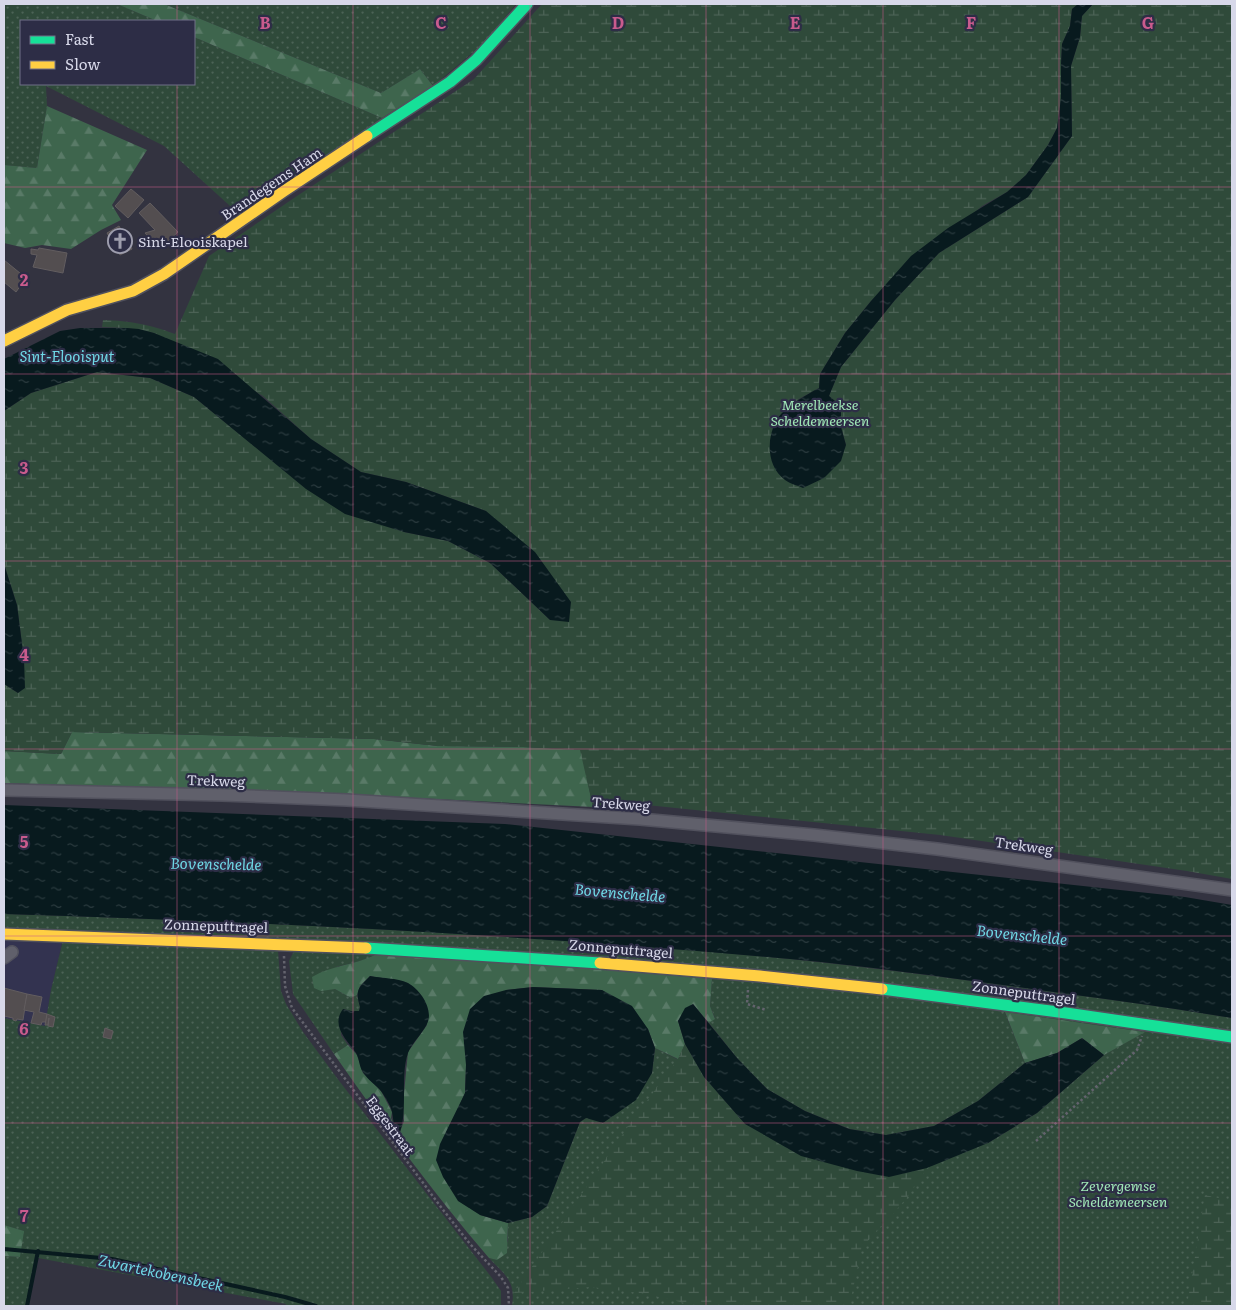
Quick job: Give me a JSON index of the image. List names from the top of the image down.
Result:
{
  "streets": {
    "street": ["Brandegems Ham", "Trekweg", "Zonneputtragel"],
    "path": ["Eggestraat"]
  },
  "crossings": [
    ["Zonneputtragel", "Eggestraat"]
  ],
  "water": ["Sint-Elooisput", "Bovenschelde", "Zwartekobensbeek"],
  "parks": ["Merelbeekse Scheldemeersen", "Zevergemse Scheldemeersen"],
  "places": {
    "church": ["Sint-Elooiskapel"]
  },
  "legend": ["Fast", "Slow"],
  "grid": {
    "columns": [
      "B",
      "C",
      "D",
      "E",
      "F",
      "G"
    ],
    "rows": [
      "2",
      "3",
      "4",
      "5",
      "6",
      "7"
    ]
  }
}
